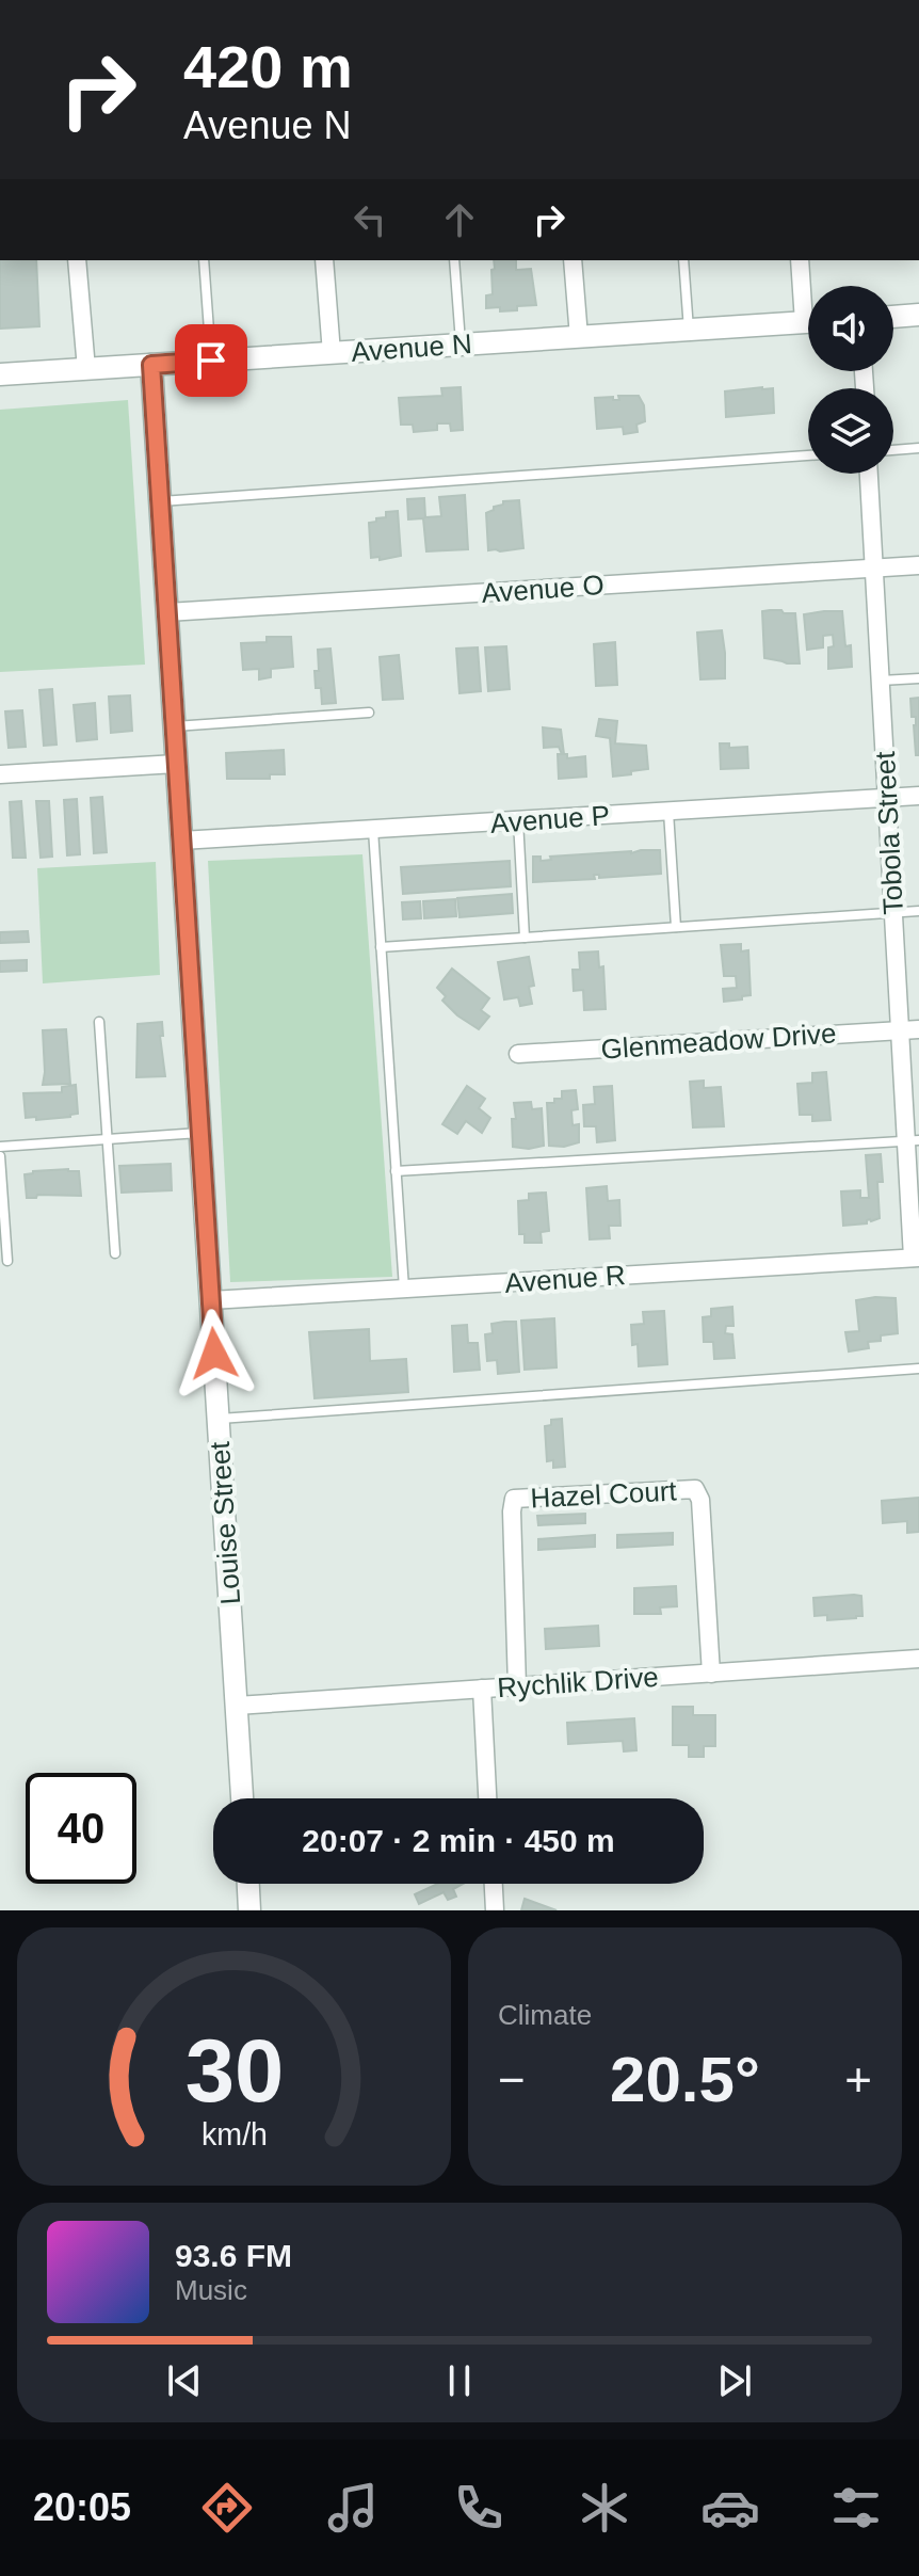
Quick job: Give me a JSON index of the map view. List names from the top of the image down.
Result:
{
  "streets": {
    "street": [
      "Avenue N",
      "Avenue O",
      "Avenue P",
      "Tobola Street",
      "Glenmeadow Drive",
      "Avenue R",
      "Hazel Court",
      "Louise Street",
      "Rychlik Drive"
    ]
  },
  "crossings": [
    ["Avenue N", "Louise Street"],
    ["Avenue O", "Tobola Street"],
    ["Avenue O", "Louise Street"],
    ["Avenue P", "Tobola Street"],
    ["Avenue P", "Louise Street"],
    ["Tobola Street", "Glenmeadow Drive"],
    ["Tobola Street", "Avenue R"],
    ["Avenue R", "Louise Street"],
    ["Hazel Court", "Rychlik Drive"],
    ["Louise Street", "Rychlik Drive"]
  ],
  "page": {
    "turn": ["420 m", "Avenue N"],
    "limit": "40",
    "trip": "20:07 · 2 min · 450 m",
    "tile": "Climate",
    "heat": ["−", "20.5°", "+"],
    "song": ["93.6 FM", "Music"],
    "tabs": "20:05",
    "gauge": ["30", "km/h"]
  }
}
